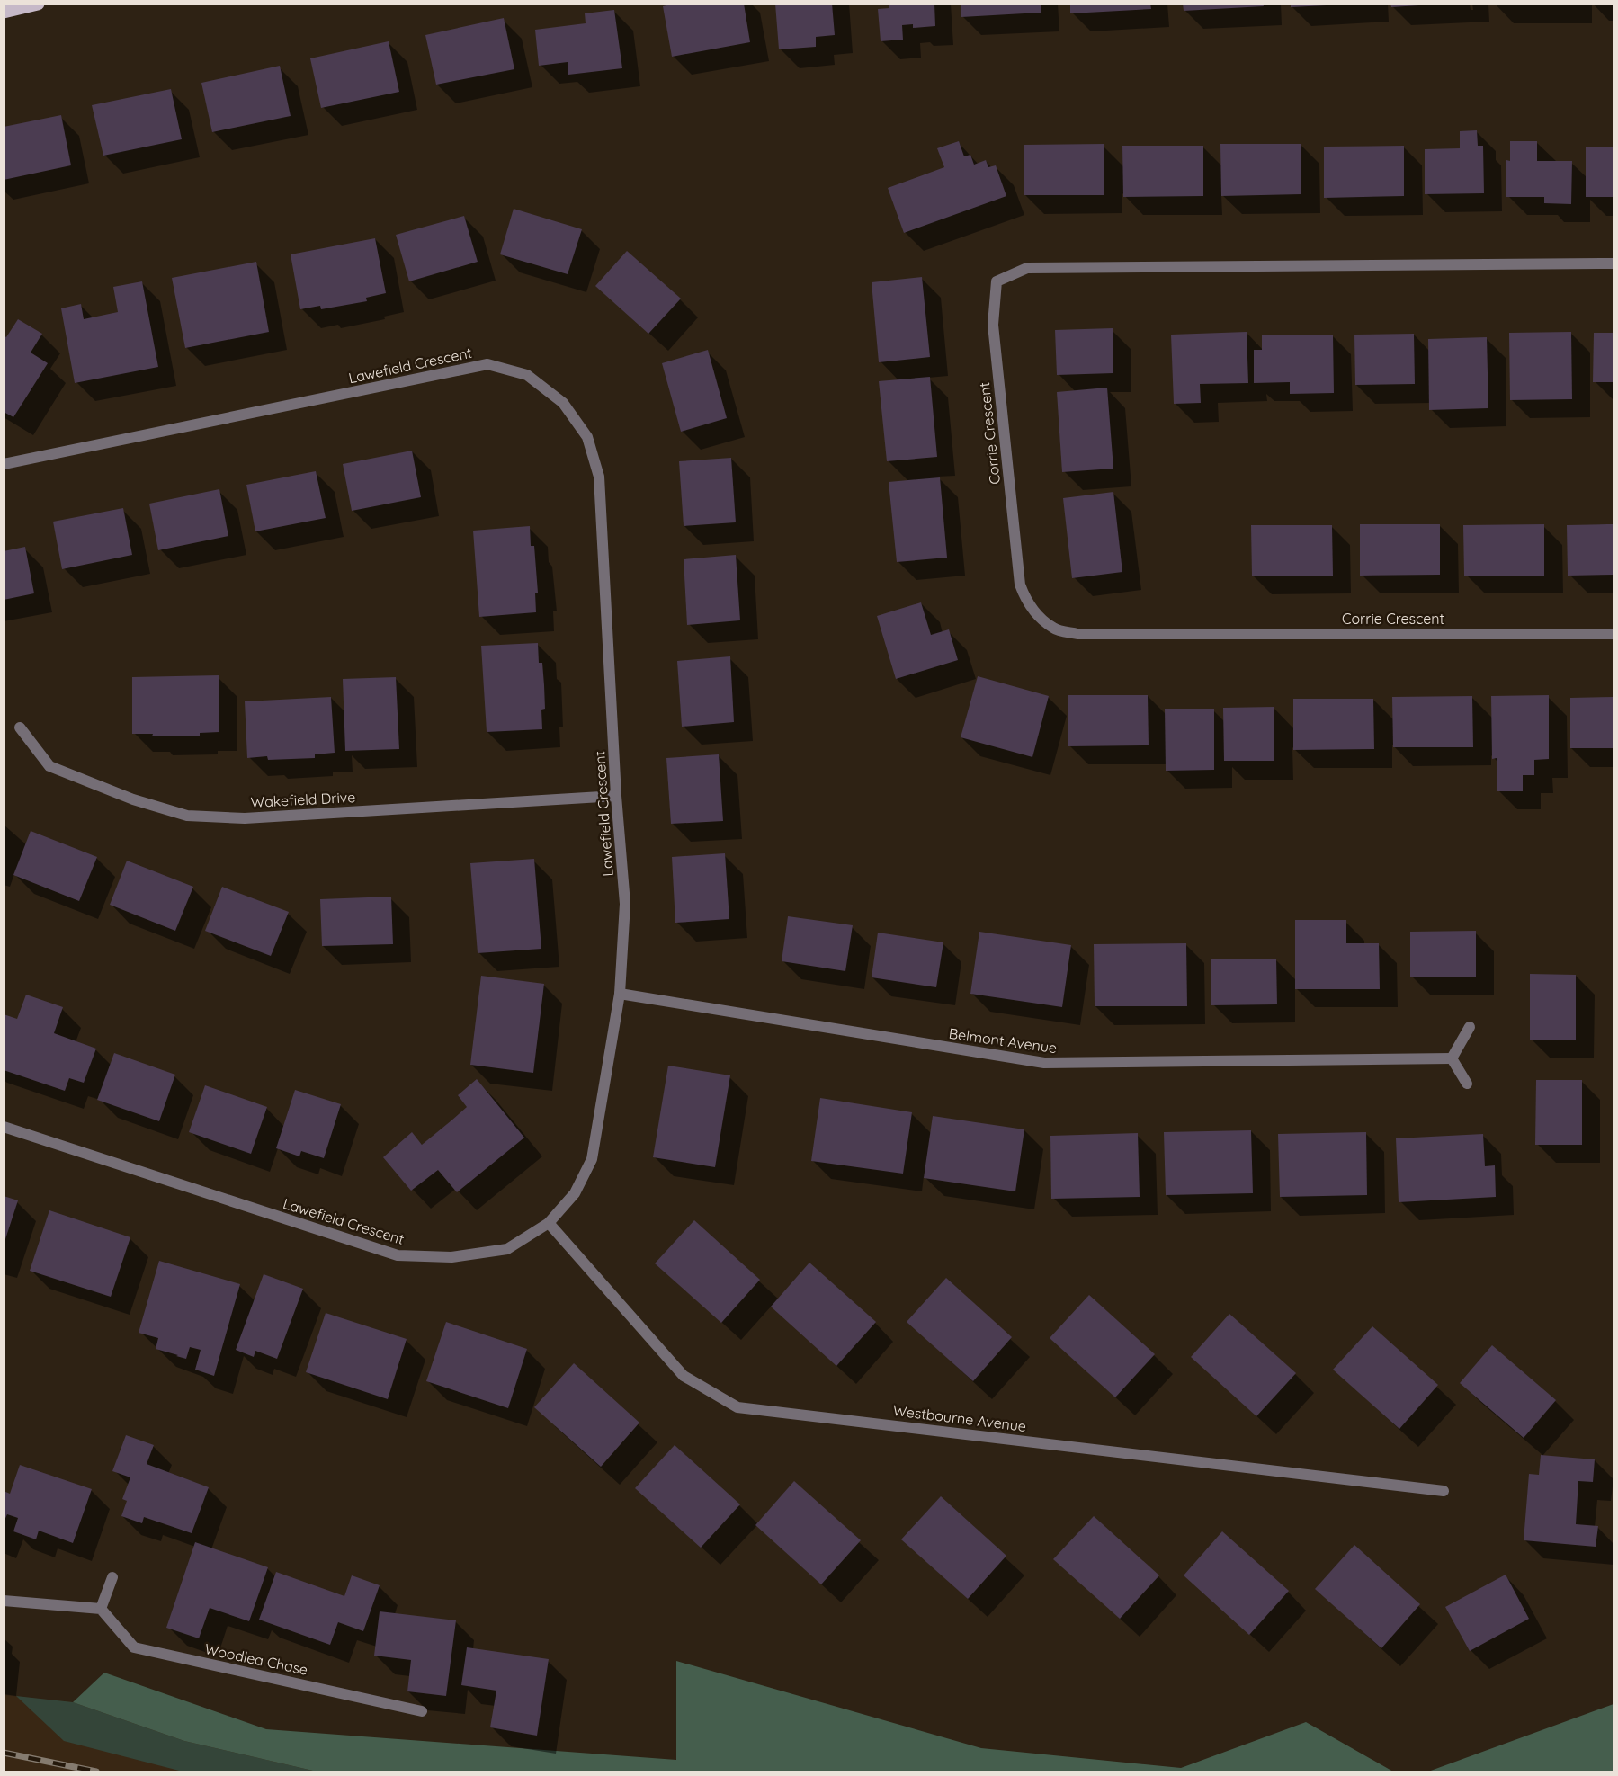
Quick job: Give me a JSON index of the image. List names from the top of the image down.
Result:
{
  "streets": {
    "street": [
      "Lawefield Crescent",
      "Corrie Crescent",
      "Wakefield Drive",
      "Belmont Avenue",
      "Westbourne Avenue",
      "Woodlea Chase"
    ]
  },
  "crossings": [
    ["Lawefield Crescent", "Wakefield Drive"],
    ["Lawefield Crescent", "Belmont Avenue"],
    ["Lawefield Crescent", "Westbourne Avenue"]
  ]
}
